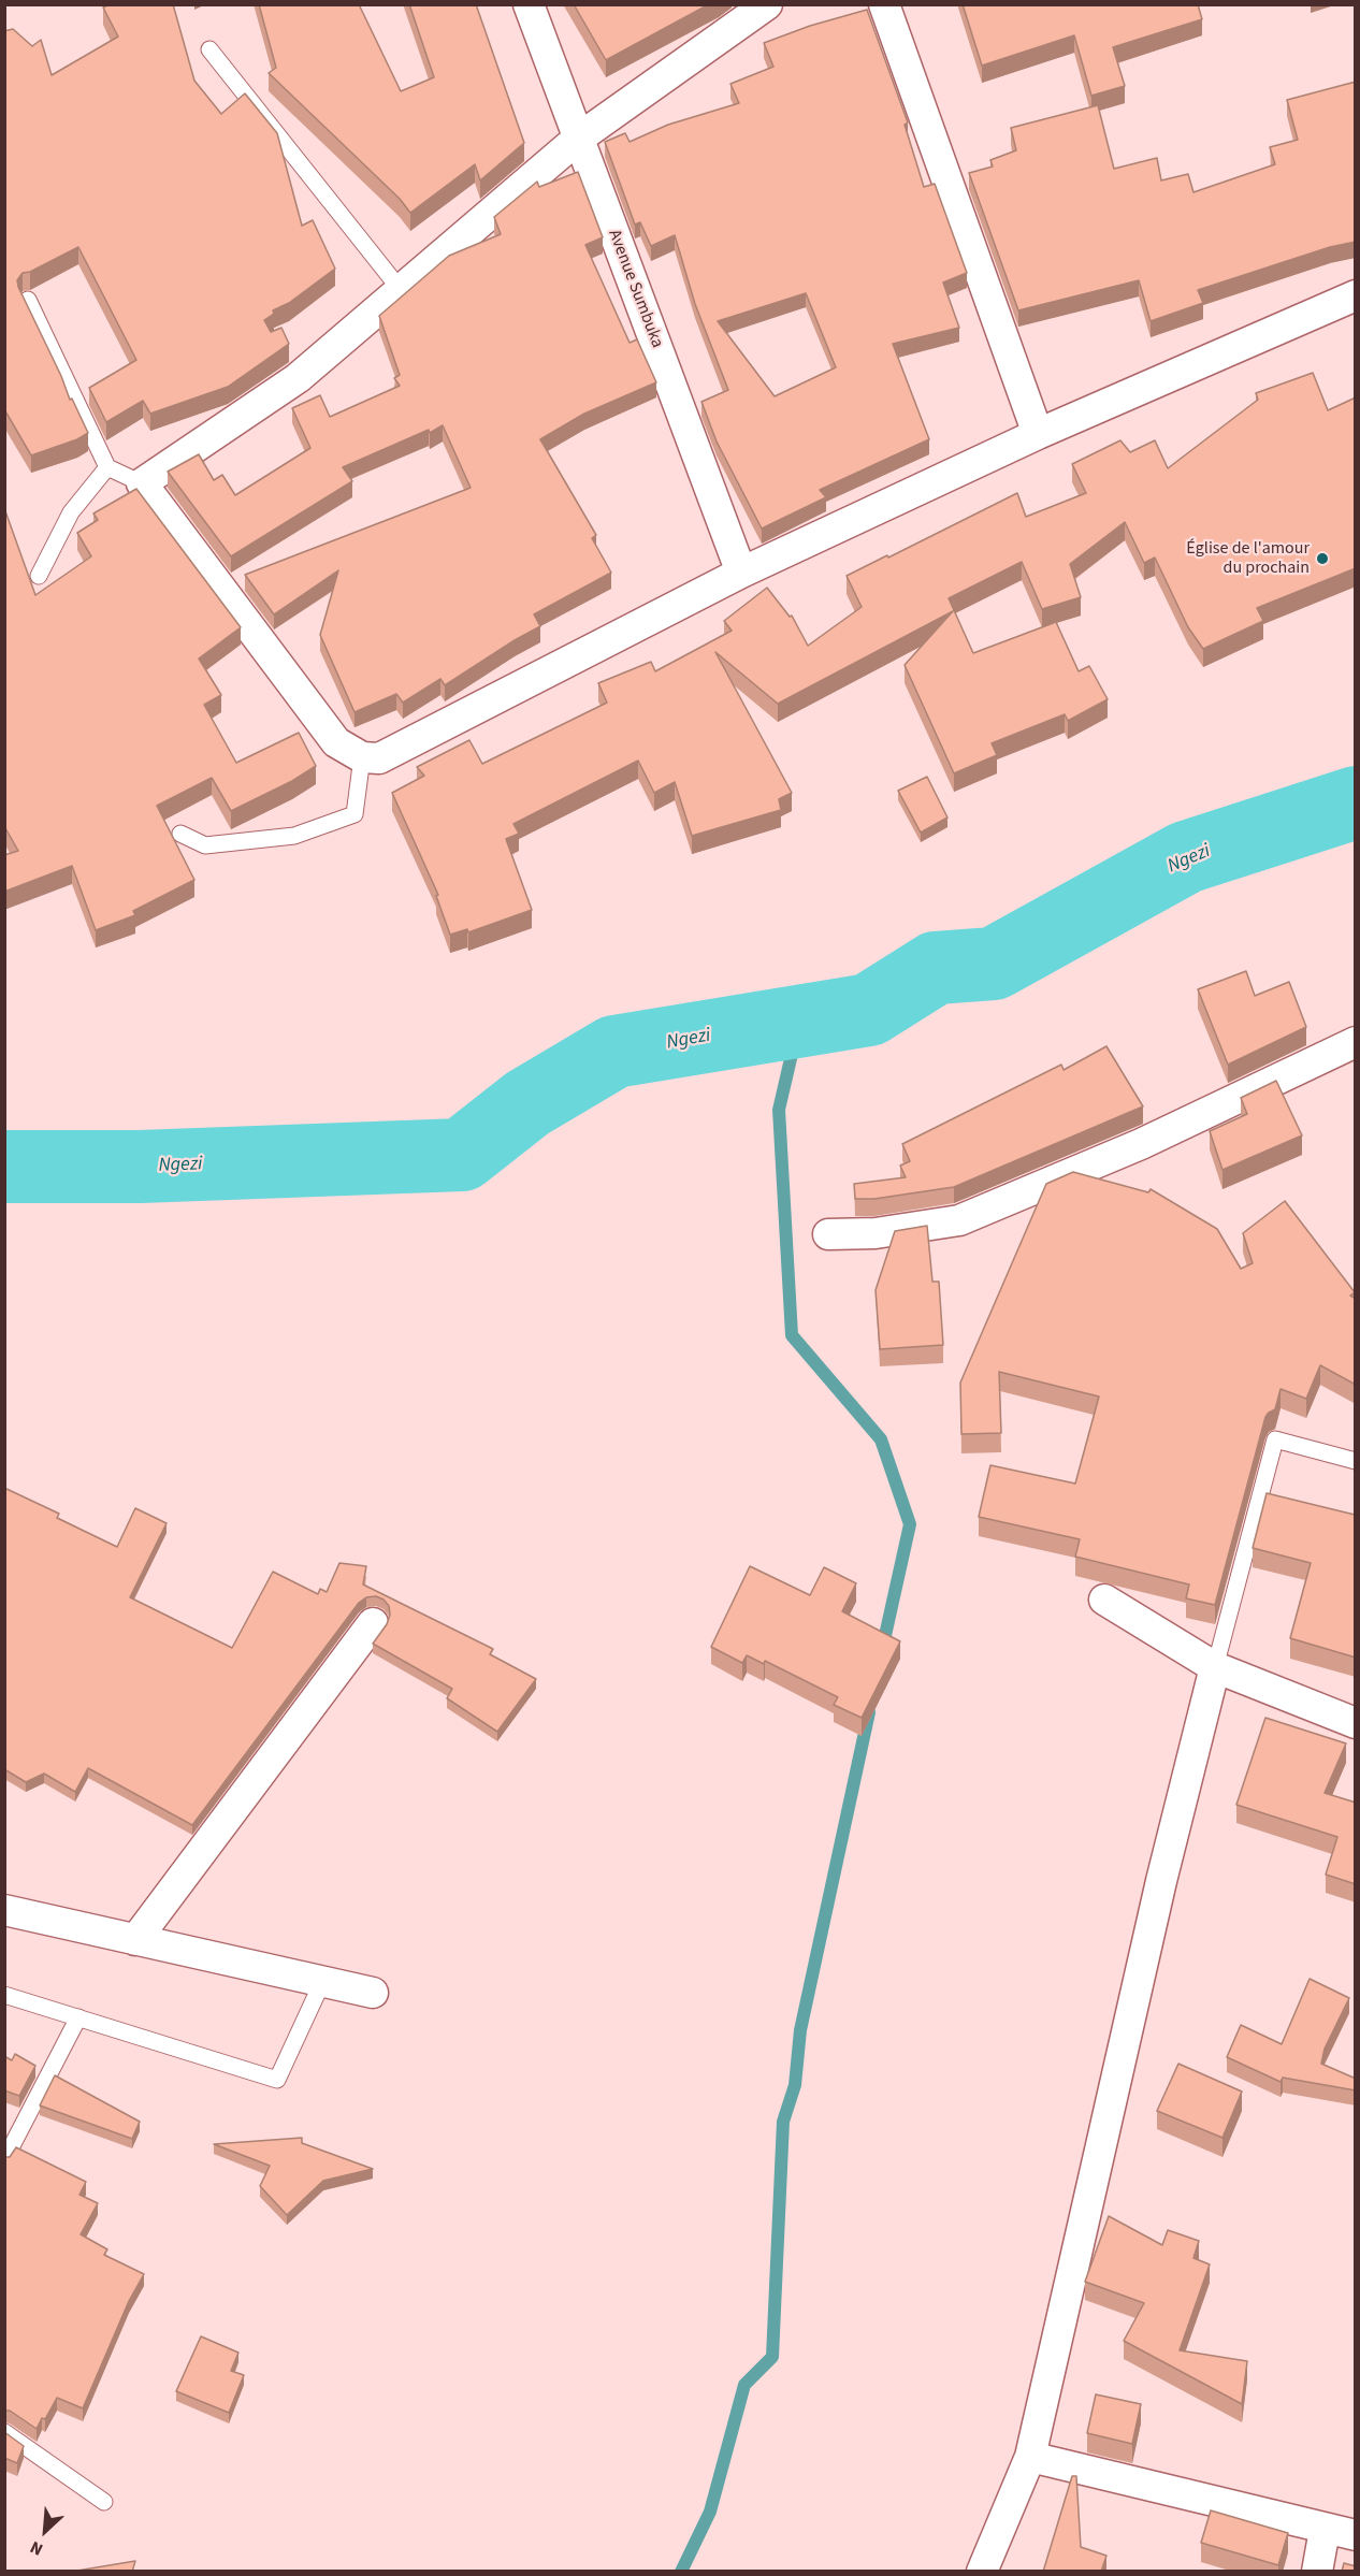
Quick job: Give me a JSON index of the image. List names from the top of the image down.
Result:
{
  "streets": {
    "street": ["Avenue Sumbuka"]
  },
  "water": ["Ngezi"],
  "places": ["Église de l'amour du prochain"],
  "north": "bottom left"
}
